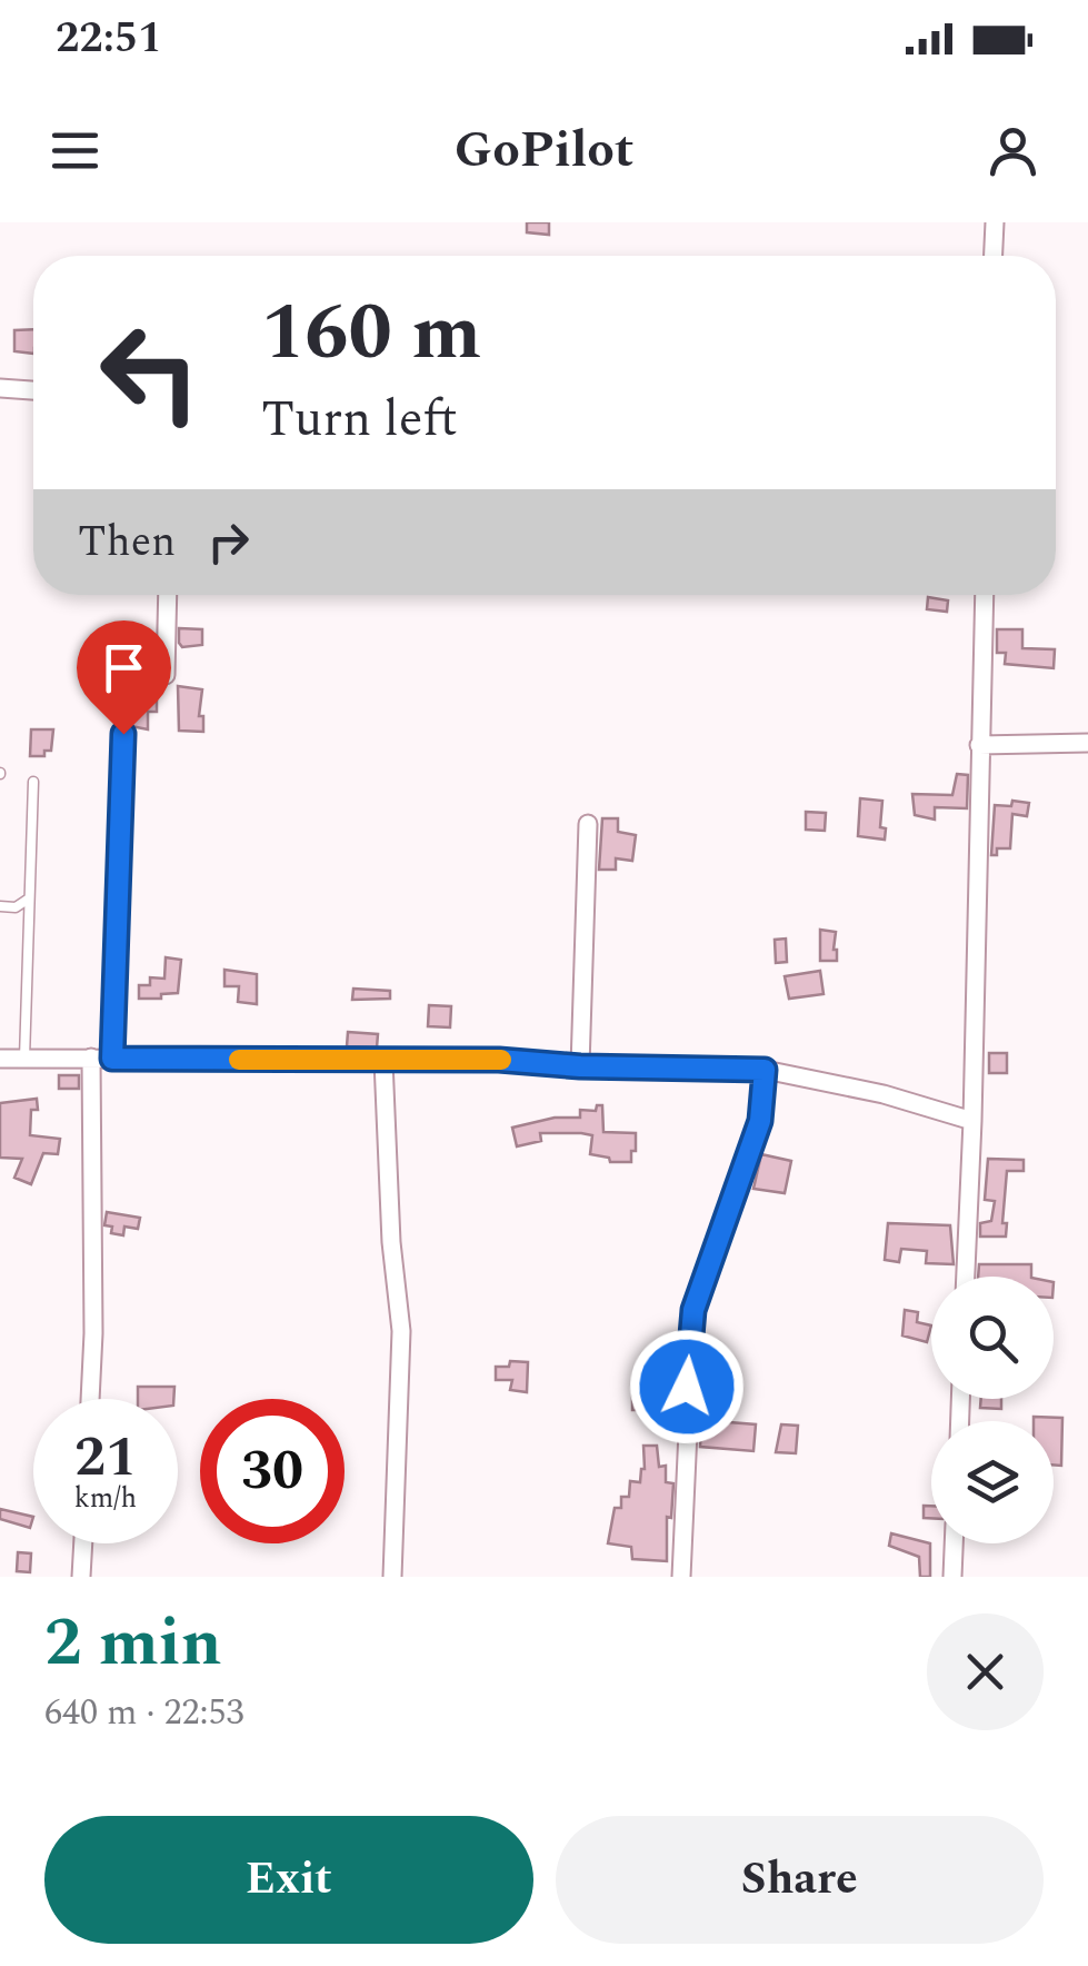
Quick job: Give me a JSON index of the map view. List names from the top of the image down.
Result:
{
  "page": {
    "status": "22:51",
    "header": "GoPilot",
    "turn": ["160 m", "Turn left"],
    "then": "Then",
    "speed": "21 km/h",
    "limit": "30",
    "heading": ["2 min", "640 m · 22:53"],
    "buttons": ["Exit", "Share"]
  }
}
